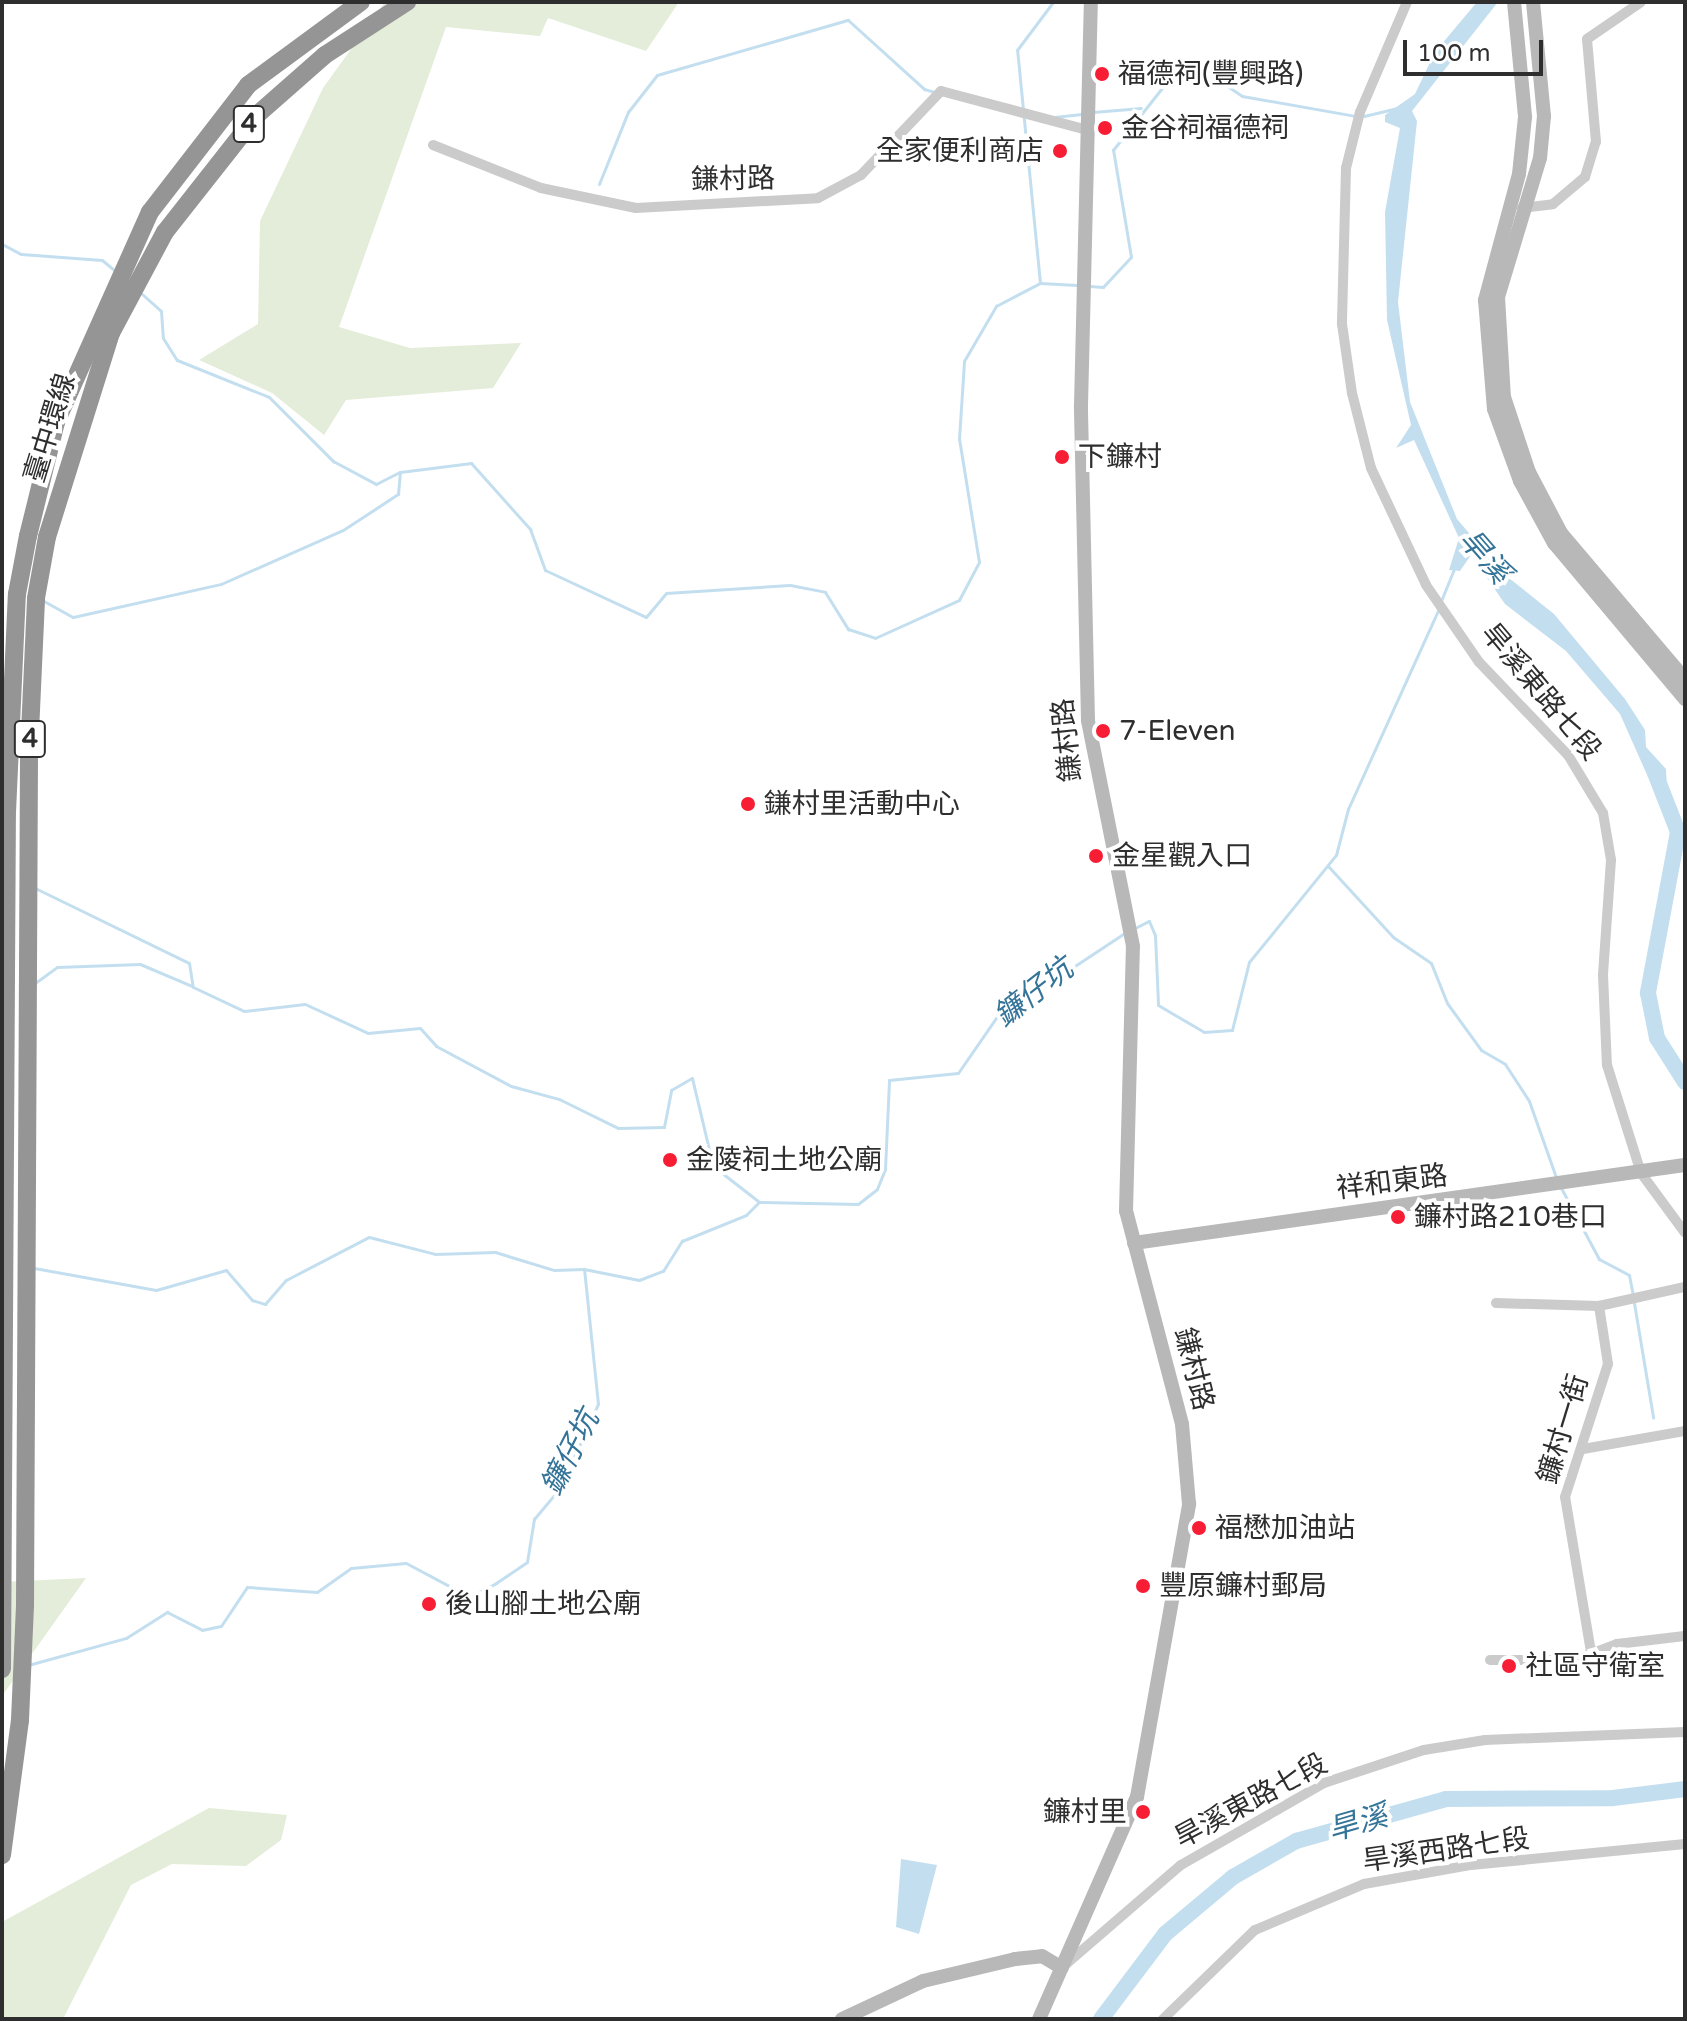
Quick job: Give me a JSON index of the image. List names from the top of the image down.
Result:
{
  "streets": {
    "highway": ["4", "臺中環線"],
    "street": [
      "鎌村路",
      "旱溪東路七段",
      "祥和東路",
      "鐮村一街",
      "旱溪西路七段"
    ]
  },
  "crossings": [
    ["鎌村路", "旱溪東路七段"],
    ["鎌村路", "祥和東路"],
    ["旱溪東路七段", "祥和東路"]
  ],
  "water": ["旱溪", "鐮仔坑"],
  "places": [
    "福德祠(豐興路)",
    "金谷祠福德祠",
    "全家便利商店",
    "下鐮村",
    "7-Eleven",
    "鎌村里活動中心",
    "金星觀入口",
    "金陵祠土地公廟",
    "鐮村路210巷口",
    "福懋加油站",
    "豐原鐮村郵局",
    "後山腳土地公廟",
    "社區守衛室",
    "鐮村里"
  ],
  "scale_bar": "100 m"
}
